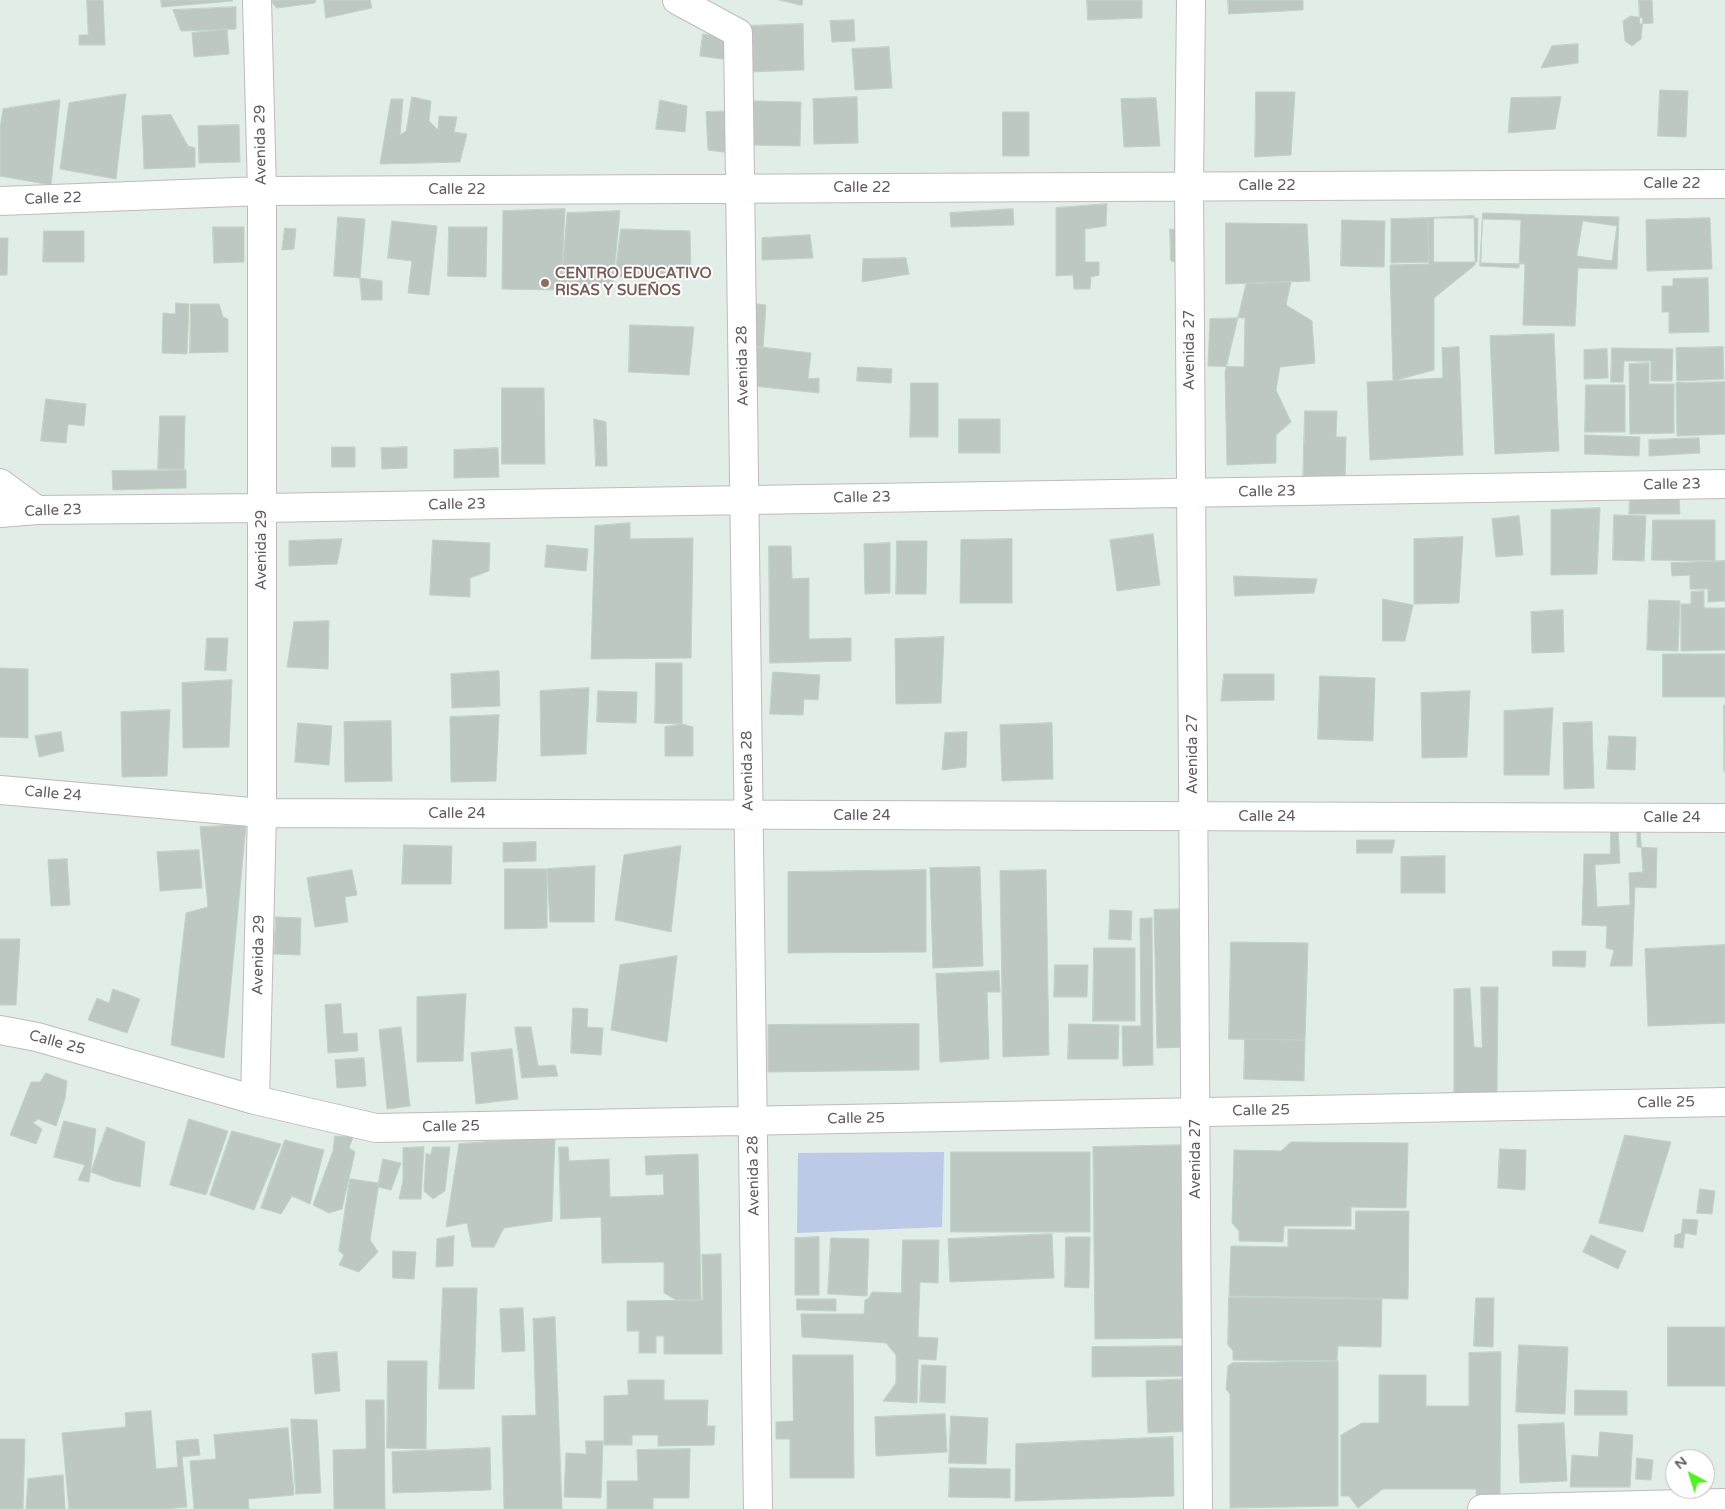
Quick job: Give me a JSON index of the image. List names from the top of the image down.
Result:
{
  "streets": {
    "street": [
      "Avenida 29",
      "Calle 22",
      "Avenida 27",
      "Avenida 28",
      "Calle 23",
      "Calle 24",
      "Calle 25"
    ]
  },
  "crossings": [
    ["Avenida 29", "Calle 22"],
    ["Avenida 29", "Calle 23"],
    ["Avenida 29", "Calle 24"],
    ["Avenida 29", "Calle 25"],
    ["Calle 22", "Avenida 27"],
    ["Calle 22", "Avenida 28"],
    ["Avenida 27", "Calle 23"],
    ["Avenida 27", "Calle 24"],
    ["Avenida 27", "Calle 25"],
    ["Avenida 28", "Calle 23"],
    ["Avenida 28", "Calle 24"],
    ["Avenida 28", "Calle 25"]
  ],
  "places": ["CENTRO EDUCATIVO RISAS Y SUEÑOS"],
  "north": "top left"
}
